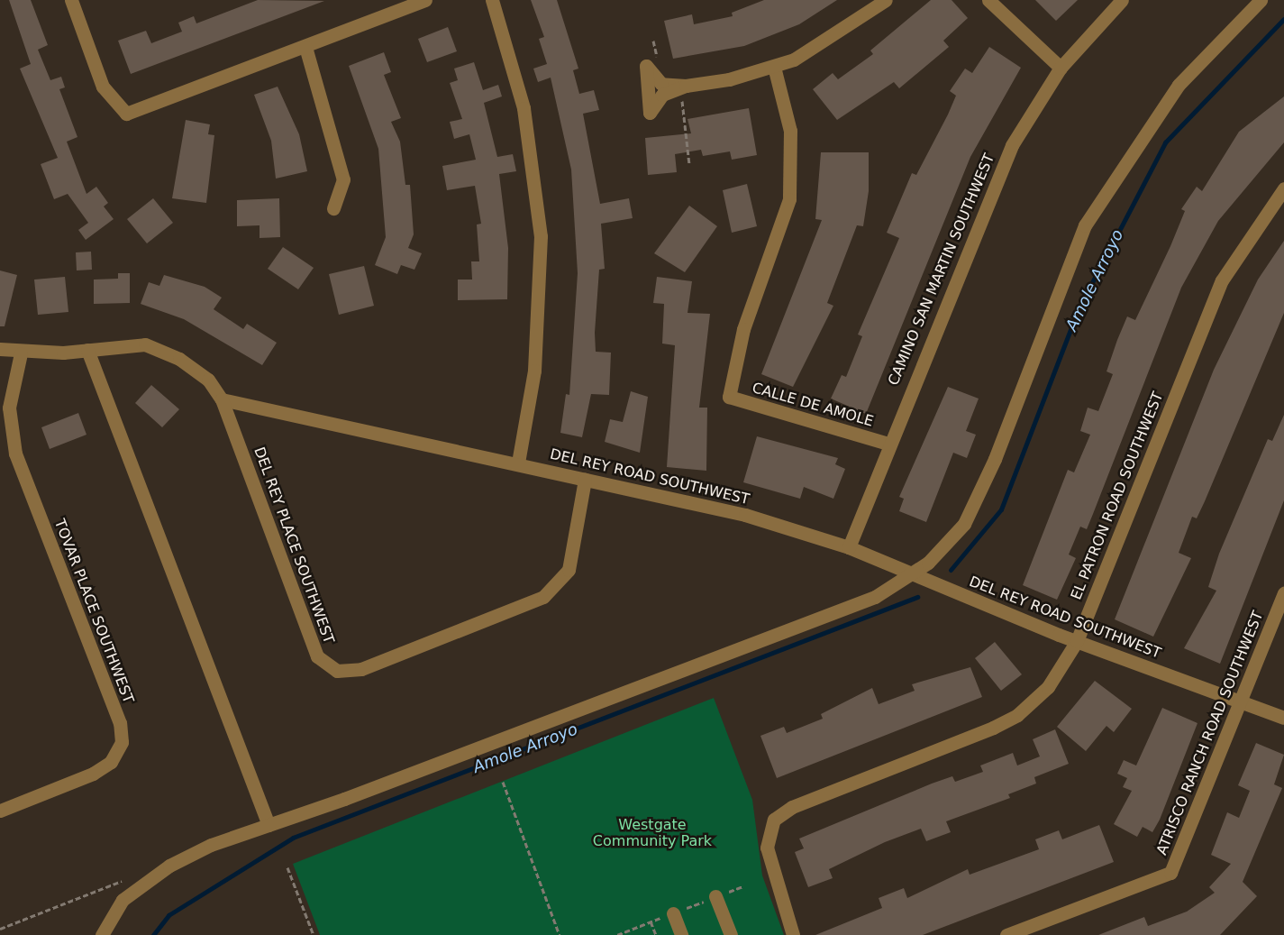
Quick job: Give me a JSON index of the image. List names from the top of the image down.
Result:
{
  "streets": {
    "street": [
      "CAMINO SAN MARTIN SOUTHWEST",
      "CALLE DE AMOLE",
      "DEL REY ROAD SOUTHWEST",
      "EL PATRON ROAD SOUTHWEST",
      "DEL REY PLACE SOUTHWEST",
      "TOVAR PLACE SOUTHWEST",
      "ATRISCO RANCH ROAD SOUTHWEST"
    ]
  },
  "crossings": [
    ["CAMINO SAN MARTIN SOUTHWEST", "CALLE DE AMOLE"],
    ["CAMINO SAN MARTIN SOUTHWEST", "DEL REY ROAD SOUTHWEST"],
    ["DEL REY ROAD SOUTHWEST", "EL PATRON ROAD SOUTHWEST"],
    ["DEL REY ROAD SOUTHWEST", "DEL REY PLACE SOUTHWEST"],
    ["DEL REY ROAD SOUTHWEST", "ATRISCO RANCH ROAD SOUTHWEST"]
  ],
  "water": ["Amole Arroyo"],
  "parks": ["Westgate Community Park"]
}
